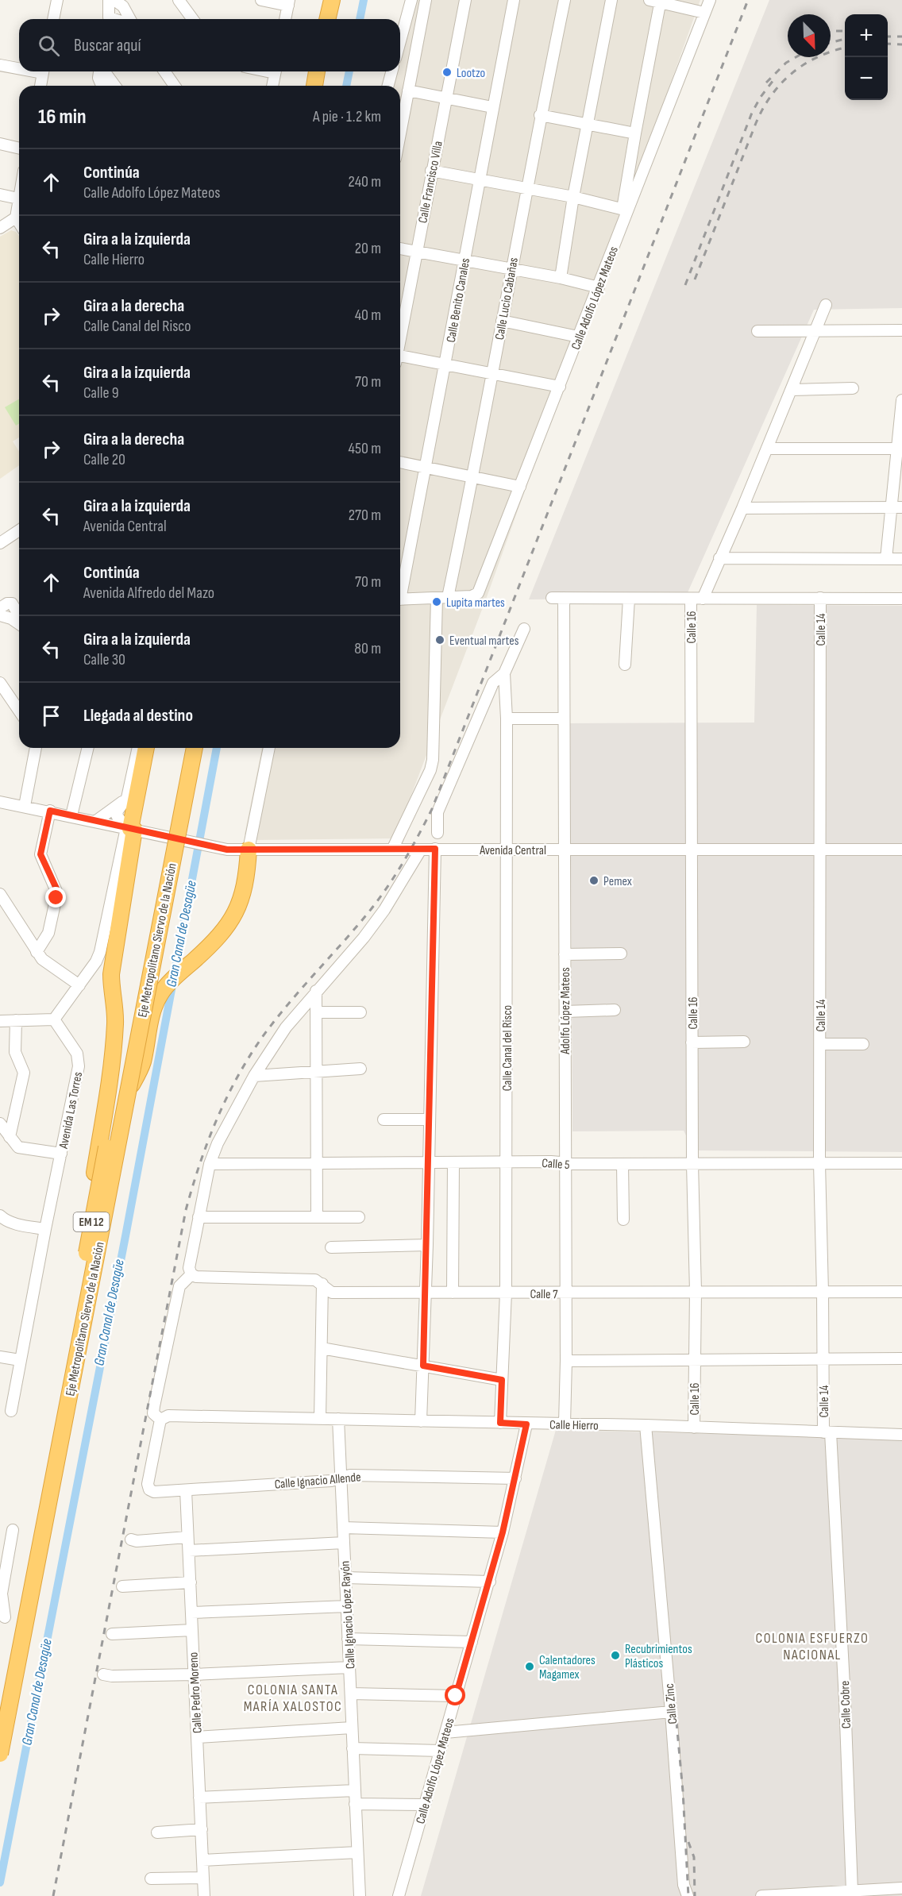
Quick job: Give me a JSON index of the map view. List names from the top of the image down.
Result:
{
  "streets": {
    "highway": ["Eje Metropolitano Siervo de la Nación", "EM 12"],
    "street": [
      "Calle Francisco Villa",
      "Calle Adolfo López Mateos",
      "Calle Lucio Cabañas",
      "Calle Benito Canales",
      "Calle 16",
      "Calle 14",
      "Avenida Central",
      "Adolfo López Mateos",
      "Calle Canal del Risco",
      "Avenida Las Torres",
      "Calle 5",
      "Calle 7",
      "Calle Hierro",
      "Calle Ignacio Allende",
      "Calle Ignacio López Rayón",
      "Calle Pedro Moreno",
      "Calle Zinc",
      "Calle Cobre"
    ]
  },
  "crossings": [
    ["Calle Adolfo López Mateos", "Calle Lucio Cabañas"],
    ["Calle Adolfo López Mateos", "Calle Hierro"],
    ["Calle Adolfo López Mateos", "Calle Ignacio Allende"],
    ["Calle Lucio Cabañas", "Avenida Central"],
    ["Calle 16", "Avenida Central"],
    ["Calle 16", "Calle 5"],
    ["Calle 16", "Calle 7"],
    ["Calle 16", "Calle Hierro"],
    ["Calle 14", "Avenida Central"],
    ["Calle 14", "Calle 5"],
    ["Calle 14", "Calle 7"],
    ["Calle 14", "Calle Hierro"],
    ["Calle 14", "Calle Cobre"],
    ["Avenida Central", "Adolfo López Mateos"],
    ["Avenida Central", "Calle Canal del Risco"],
    ["Adolfo López Mateos", "Calle 5"],
    ["Adolfo López Mateos", "Calle 7"],
    ["Adolfo López Mateos", "Calle Hierro"],
    ["Calle Canal del Risco", "Calle 5"],
    ["Calle Canal del Risco", "Calle 7"],
    ["Calle Canal del Risco", "Calle Hierro"],
    ["Calle Hierro", "Calle Ignacio Allende"],
    ["Calle Hierro", "Calle Ignacio López Rayón"],
    ["Calle Hierro", "Calle Zinc"],
    ["Calle Hierro", "Calle Cobre"],
    ["Calle Ignacio Allende", "Calle Ignacio López Rayón"],
    ["Calle Ignacio Allende", "Calle Pedro Moreno"]
  ],
  "districts": ["COLONIA ESFUERZO NACIONAL", "COLONIA SANTA MARÍA XALOSTOC"],
  "water": ["Gran Canal de Desagüe"],
  "places": [
    "Lootzo",
    "Lupita martes",
    "Eventual martes",
    "Pemex",
    "Recubrimientos Plásticos",
    "Calentadores Magamex"
  ],
  "north": "bottom right",
  "page": {
    "map_buttons": ["+", "−"],
    "search": "Buscar aquí",
    "heading": ["16 min", "A pie · 1.2 km"],
    "list": [
      ["Continúa", "Calle Adolfo López Mateos", "240 m"],
      ["Gira a la izquierda", "Calle Hierro", "20 m"],
      ["Gira a la derecha", "Calle Canal del Risco", "40 m"],
      ["Gira a la izquierda", "Calle 9", "70 m"],
      ["Gira a la derecha", "Calle 20", "450 m"],
      ["Gira a la izquierda", "Avenida Central", "270 m"],
      ["Continúa", "Avenida Alfredo del Mazo", "70 m"],
      ["Gira a la izquierda", "Calle 30", "80 m"],
      "Llegada al destino"
    ]
  }
}
